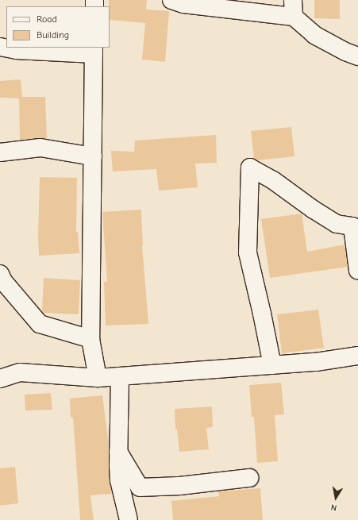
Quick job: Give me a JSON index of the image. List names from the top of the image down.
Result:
{
  "legend": ["Road", "Building"],
  "north": "bottom"
}
